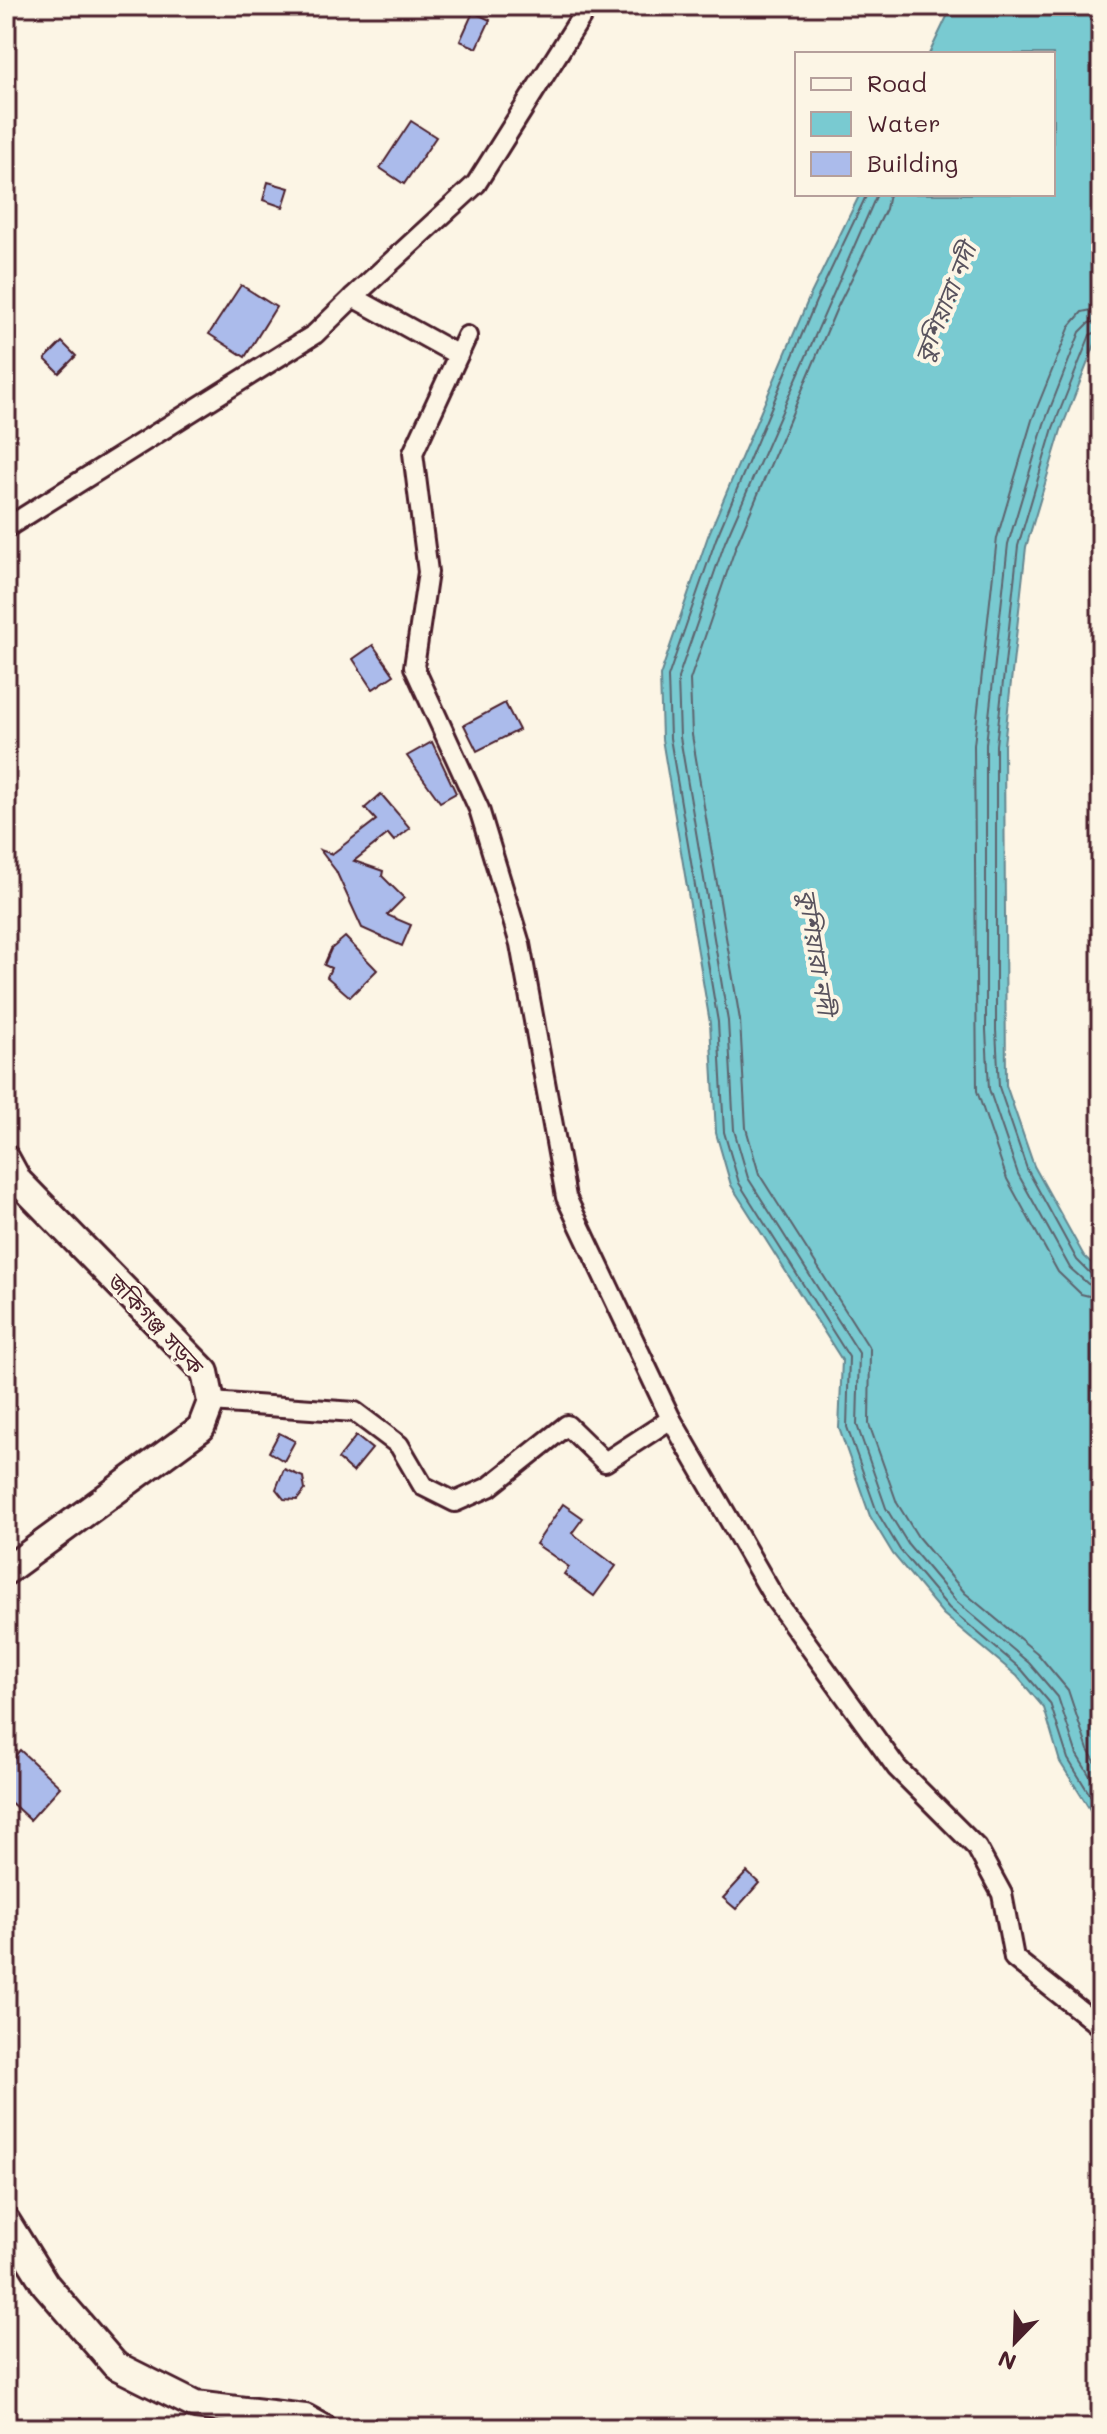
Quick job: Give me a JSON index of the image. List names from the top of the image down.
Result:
{
  "streets": {
    "main road": ["জকিগঞ্জ সড়ক"]
  },
  "water": ["কুশিয়ারা নদী"],
  "legend": ["Road", "Water", "Building"],
  "north": "bottom left"
}
